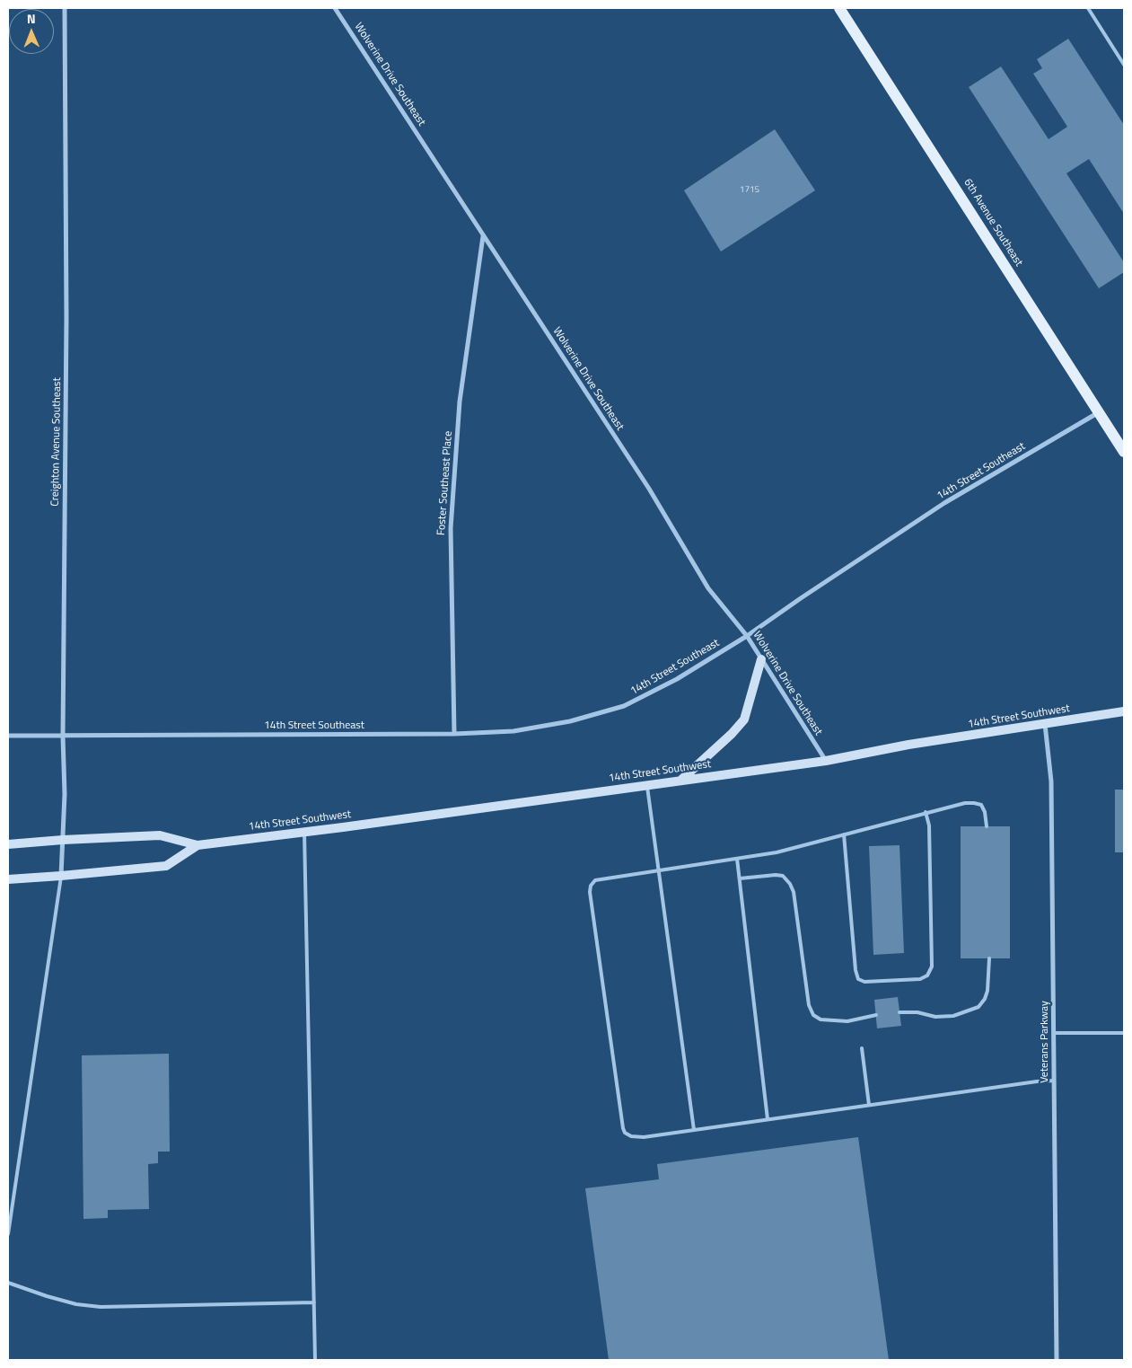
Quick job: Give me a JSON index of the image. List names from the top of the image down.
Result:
{
  "streets": {
    "main road": ["6th Avenue Southeast", "14th Street Southwest"],
    "street": [
      "Wolverine Drive Southeast",
      "Creighton Avenue Southeast",
      "14th Street Southeast",
      "Foster Southeast Place",
      "Veterans Parkway"
    ]
  },
  "crossings": [
    ["Wolverine Drive Southeast", "14th Street Southeast"],
    ["Wolverine Drive Southeast", "Foster Southeast Place"],
    ["Wolverine Drive Southeast", "14th Street Southwest"],
    ["6th Avenue Southeast", "14th Street Southeast"],
    ["Creighton Avenue Southeast", "14th Street Southeast"],
    ["Creighton Avenue Southeast", "14th Street Southwest"],
    ["14th Street Southeast", "Foster Southeast Place"],
    ["14th Street Southwest", "Veterans Parkway"]
  ],
  "house_numbers": ["1715"],
  "north": "top"
}
